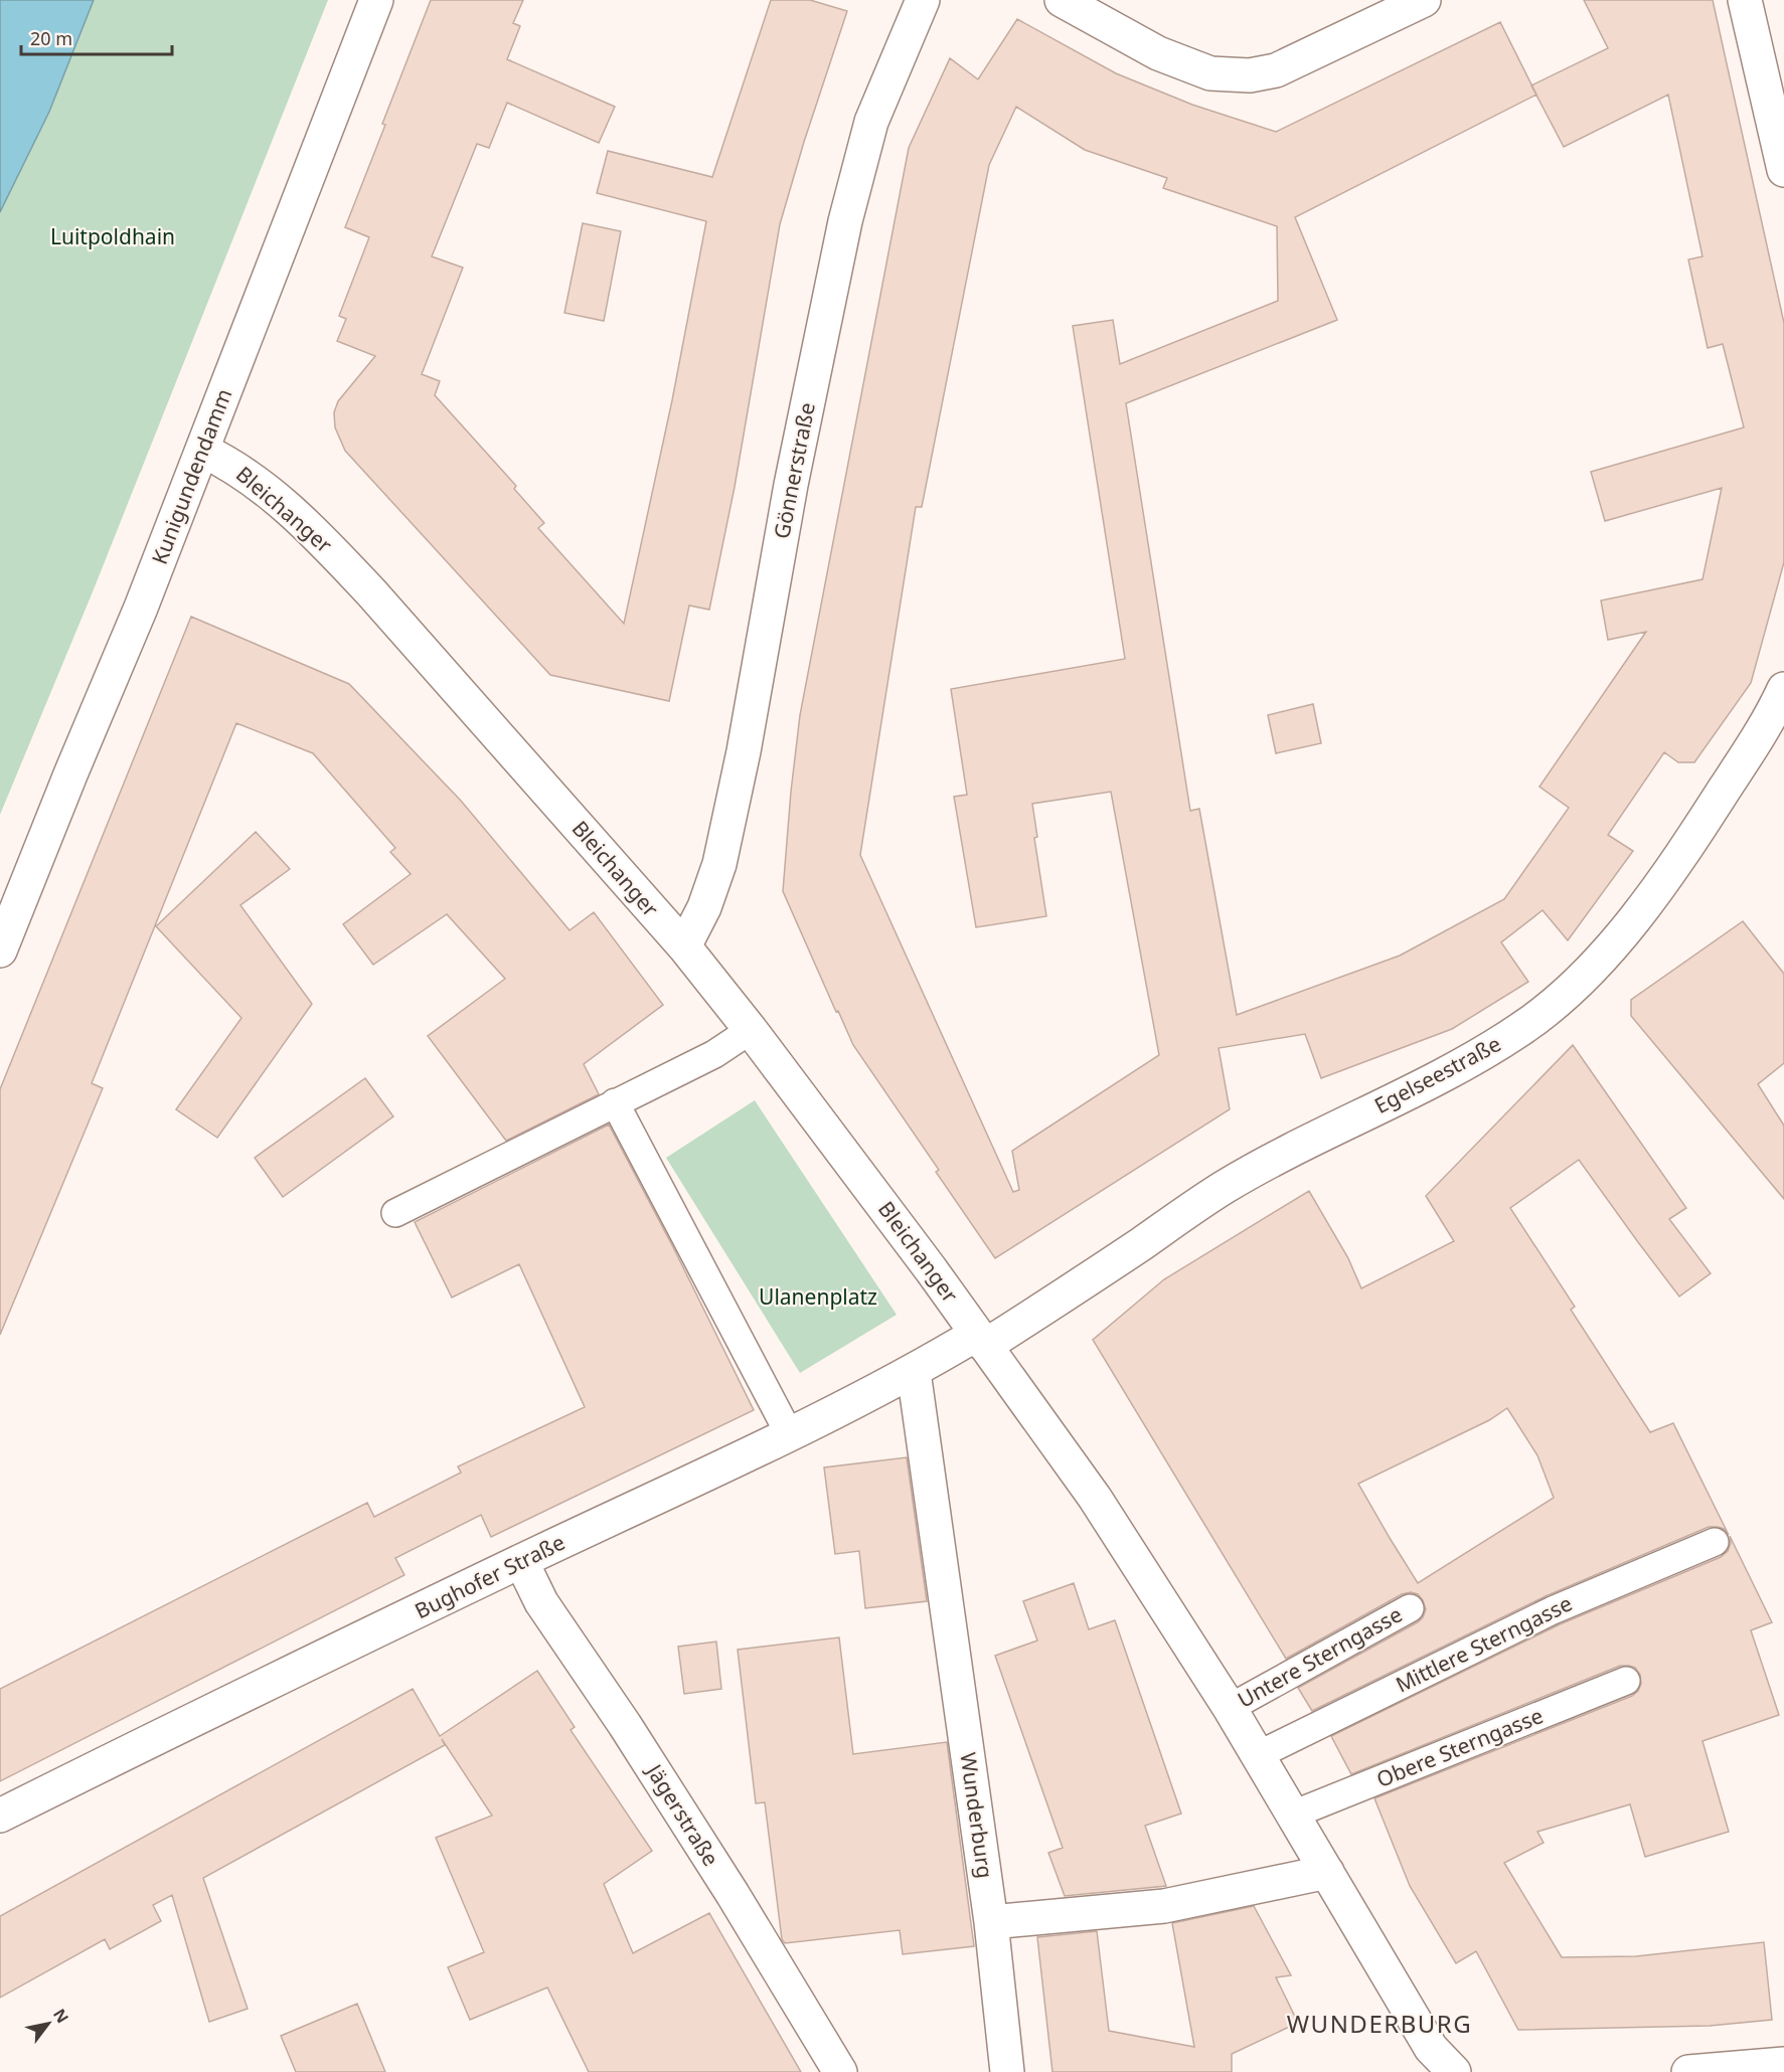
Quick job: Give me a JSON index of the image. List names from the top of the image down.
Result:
{
  "streets": {
    "street": [
      "Gönnerstraße",
      "Kunigundendamm",
      "Bleichanger",
      "Egelseestraße",
      "Bughofer Straße",
      "Jägerstraße",
      "Wunderburg"
    ],
    "lane": ["Mittlere Sterngasse", "Untere Sterngasse", "Obere Sterngasse"]
  },
  "crossings": [
    ["Gönnerstraße", "Bleichanger"],
    ["Kunigundendamm", "Bleichanger"],
    ["Bleichanger", "Egelseestraße"],
    ["Bleichanger", "Bughofer Straße"],
    ["Egelseestraße", "Bughofer Straße"],
    ["Bughofer Straße", "Jägerstraße"],
    ["Bughofer Straße", "Wunderburg"]
  ],
  "districts": ["WUNDERBURG"],
  "parks": ["Luitpoldhain", "Ulanenplatz"],
  "scale_bar": "20 m",
  "north": "top right"
}
